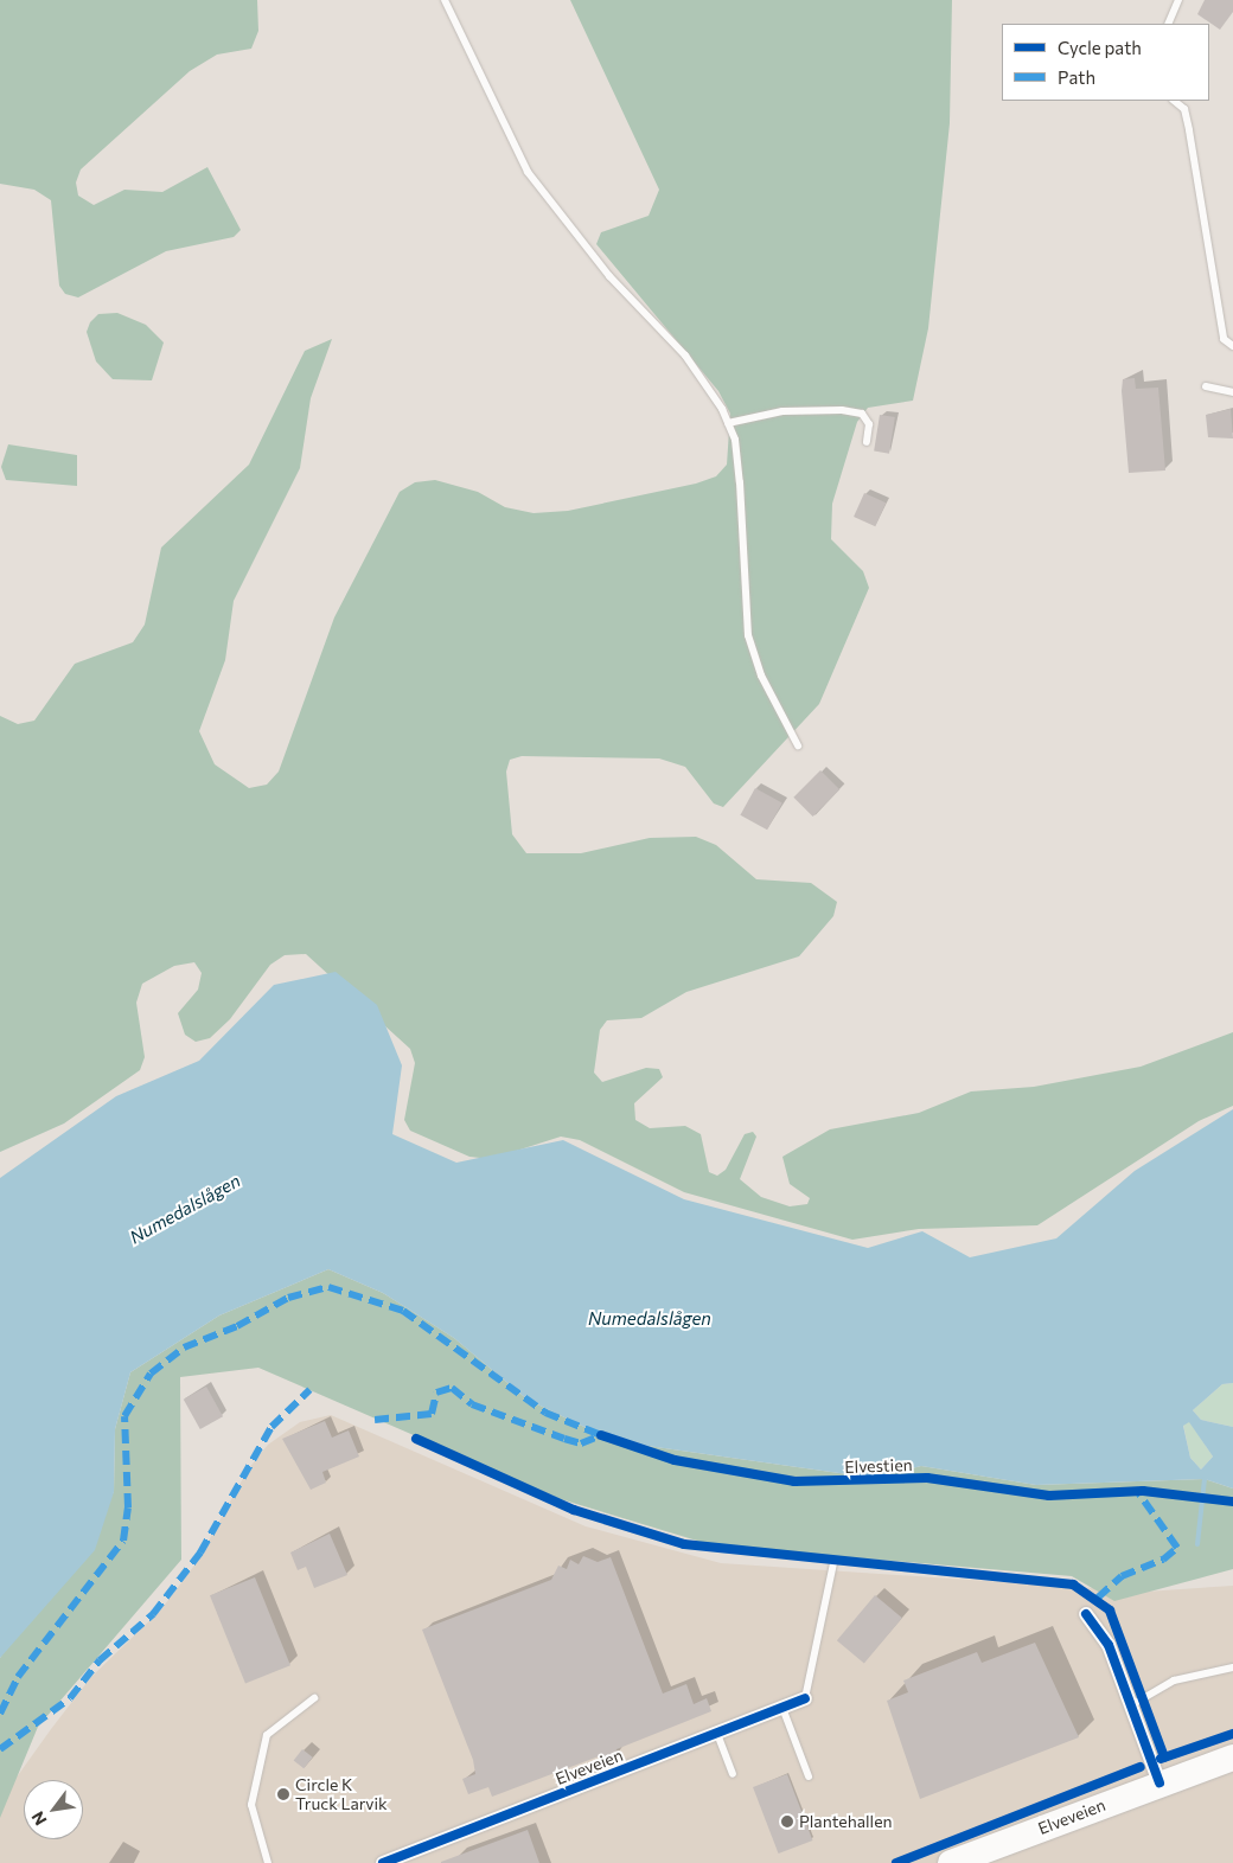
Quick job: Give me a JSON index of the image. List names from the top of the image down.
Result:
{
  "streets": {
    "highway": ["Elveveien"],
    "cycle path": ["Elvestien"]
  },
  "water": ["Numedalslågen"],
  "places": ["Circle K Truck Larvik", "Plantehallen"],
  "legend": ["Cycle path", "Path"],
  "north": "bottom left"
}
